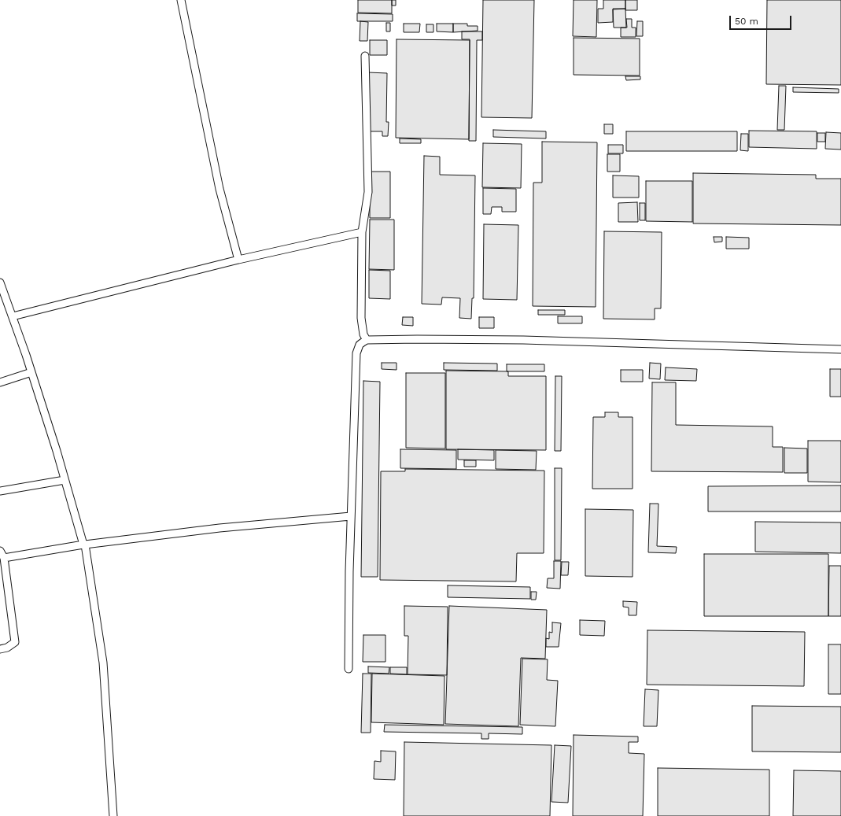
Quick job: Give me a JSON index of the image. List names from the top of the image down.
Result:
{
  "scale_bar": "50 m"
}
